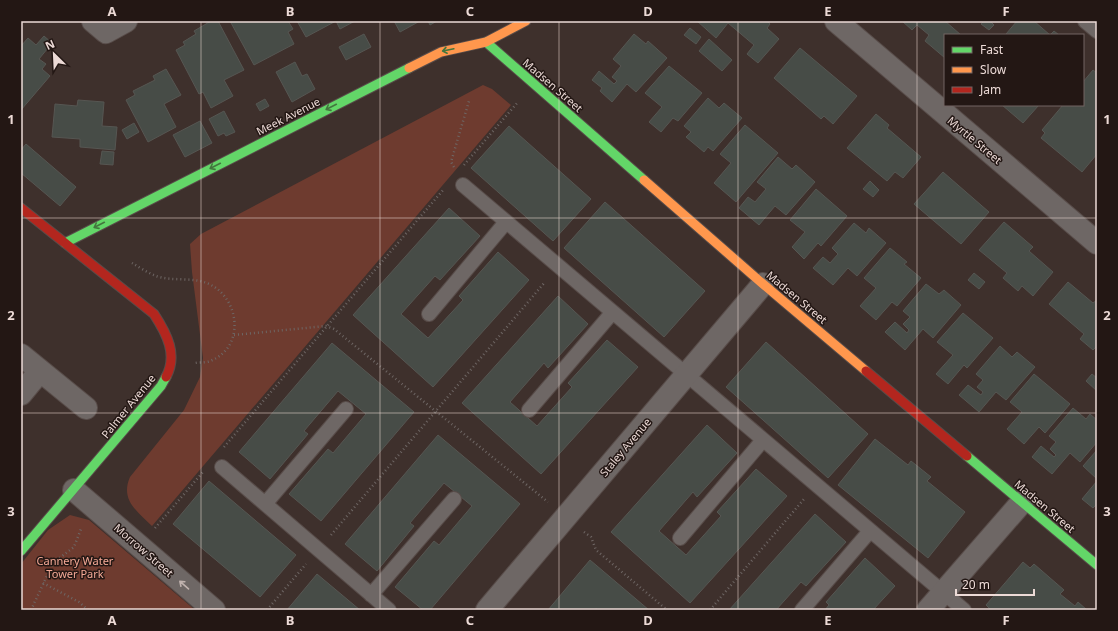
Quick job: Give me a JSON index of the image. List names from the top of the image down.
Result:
{
  "streets": {
    "street": [
      "Madsen Street",
      "Meek Avenue",
      "Myrtle Street",
      "Palmer Avenue",
      "Staley Avenue",
      "Morrow Street"
    ]
  },
  "crossings": [
    ["Madsen Street", "Meek Avenue"],
    ["Madsen Street", "Staley Avenue"],
    ["Palmer Avenue", "Morrow Street"]
  ],
  "one_way": ["Meek Avenue", "Morrow Street"],
  "parks": ["Cannery Water Tower Park"],
  "legend": ["Fast", "Slow", "Jam"],
  "scale_bar": "20 m",
  "north": "top left",
  "grid": {
    "columns": [
      "A",
      "B",
      "C",
      "D",
      "E",
      "F"
    ],
    "rows": ["1", "2", "3"]
  }
}
